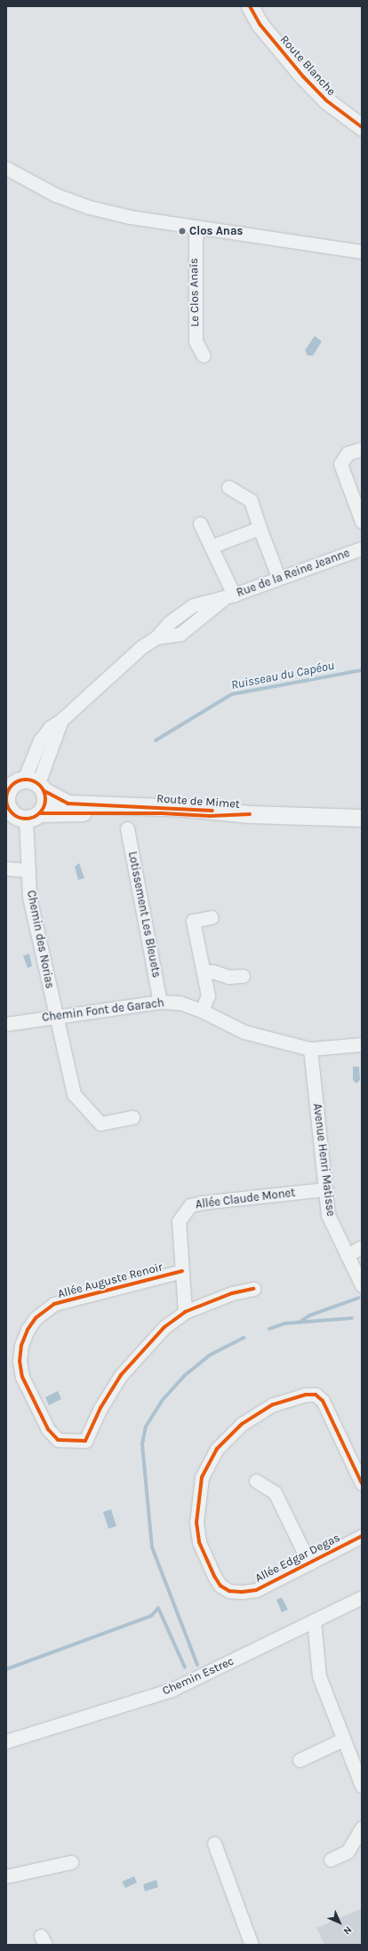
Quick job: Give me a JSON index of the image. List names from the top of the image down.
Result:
{
  "streets": {
    "street": [
      "Route Blanche",
      "Le Clos Anaïs",
      "Rue de la Reine Jeanne",
      "Route de Mimet",
      "Lotissement Les Bleuets",
      "Chemin des Norias",
      "Chemin Font de Garach",
      "Avenue Henri Matisse",
      "Allée Claude Monet",
      "Allée Auguste Renoir",
      "Allée Edgar Degas",
      "Chemin Estrec"
    ]
  },
  "crossings": [
    ["Rue de la Reine Jeanne", "Route de Mimet"],
    ["Route de Mimet", "Chemin des Norias"],
    ["Lotissement Les Bleuets", "Chemin Font de Garach"],
    ["Chemin des Norias", "Chemin Font de Garach"],
    ["Chemin Font de Garach", "Avenue Henri Matisse"],
    ["Avenue Henri Matisse", "Allée Claude Monet"],
    ["Allée Claude Monet", "Allée Auguste Renoir"]
  ],
  "water": ["Ruisseau du Capéou"],
  "places": ["Clos Anas"],
  "north": "bottom right"
}
